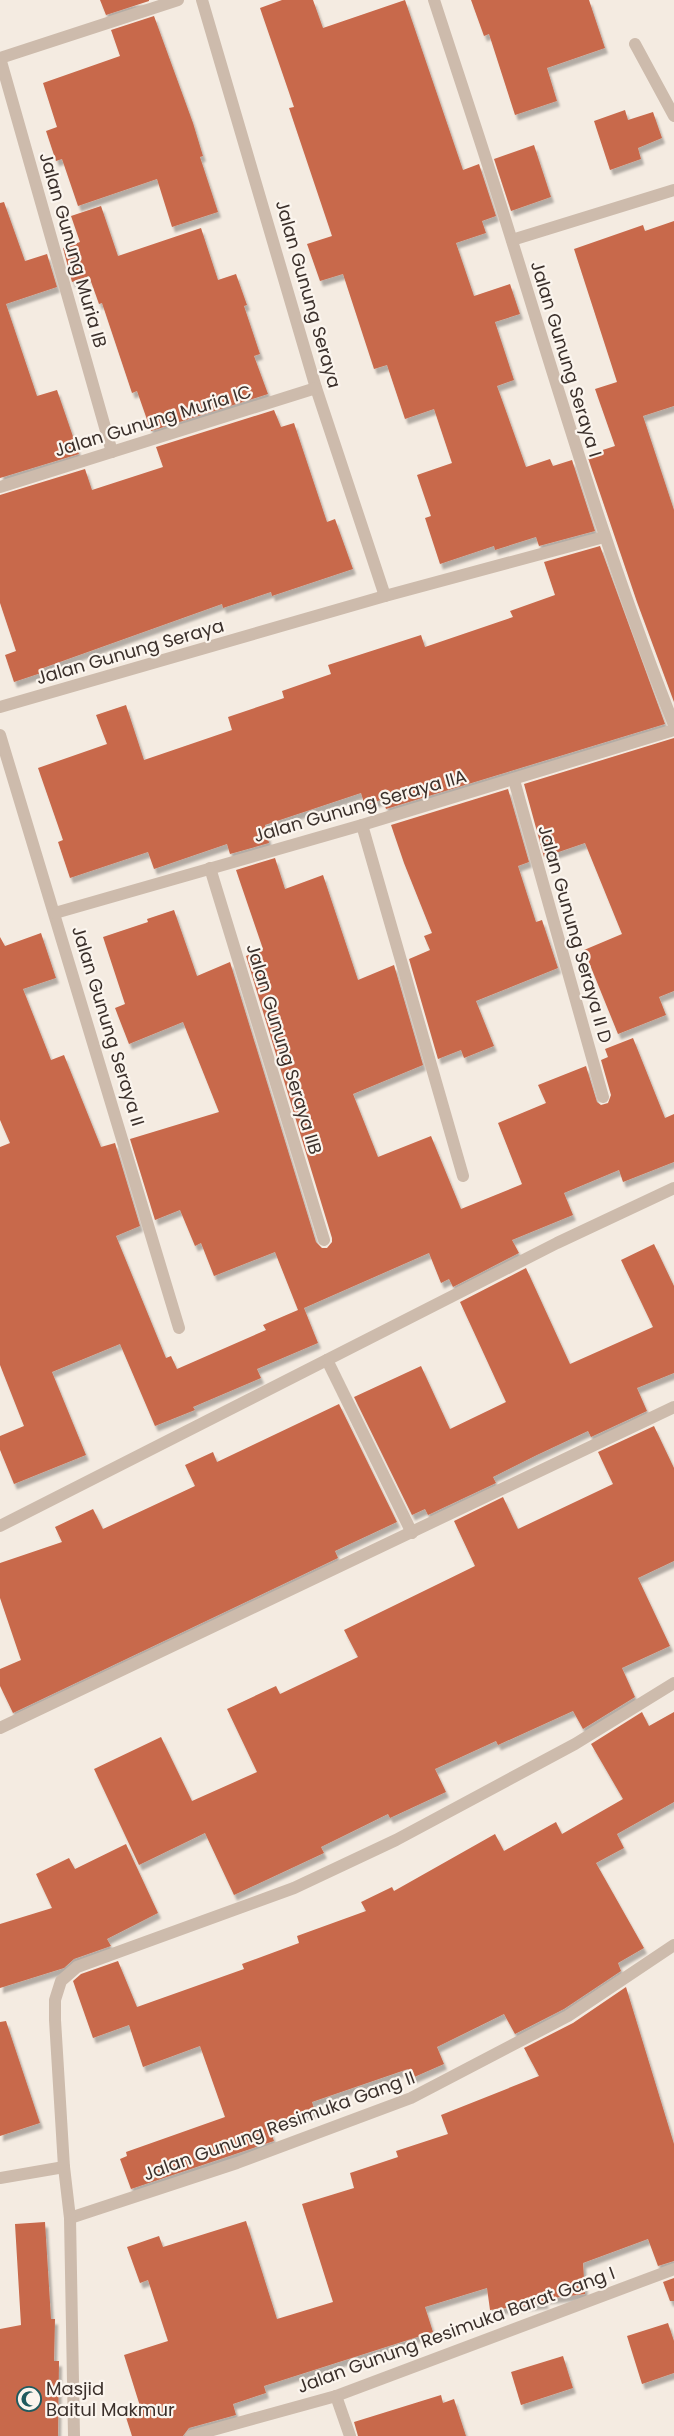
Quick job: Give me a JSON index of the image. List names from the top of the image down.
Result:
{
  "streets": {
    "street": [
      "Jalan Gunung Muria IB",
      "Jalan Gunung Seraya",
      "Jalan Gunung Seraya I",
      "Jalan Gunung Muria IC",
      "Jalan Gunung Seraya IIA",
      "Jalan Gunung Seraya II D",
      "Jalan Gunung Seraya II",
      "Jalan Gunung Seraya IIB",
      "Jalan Gunung Resimuka Gang II",
      "Jalan Gunung Resimuka Barat Gang I"
    ]
  },
  "crossings": [
    ["Jalan Gunung Muria IB", "Jalan Gunung Muria IC"],
    ["Jalan Gunung Seraya", "Jalan Gunung Seraya I"],
    ["Jalan Gunung Seraya", "Jalan Gunung Muria IC"],
    ["Jalan Gunung Seraya IIA", "Jalan Gunung Seraya II D"],
    ["Jalan Gunung Seraya IIA", "Jalan Gunung Seraya II"],
    ["Jalan Gunung Seraya IIA", "Jalan Gunung Seraya IIB"]
  ],
  "places": {
    "mosque": ["Masjid Baitul Makmur"]
  }
}
